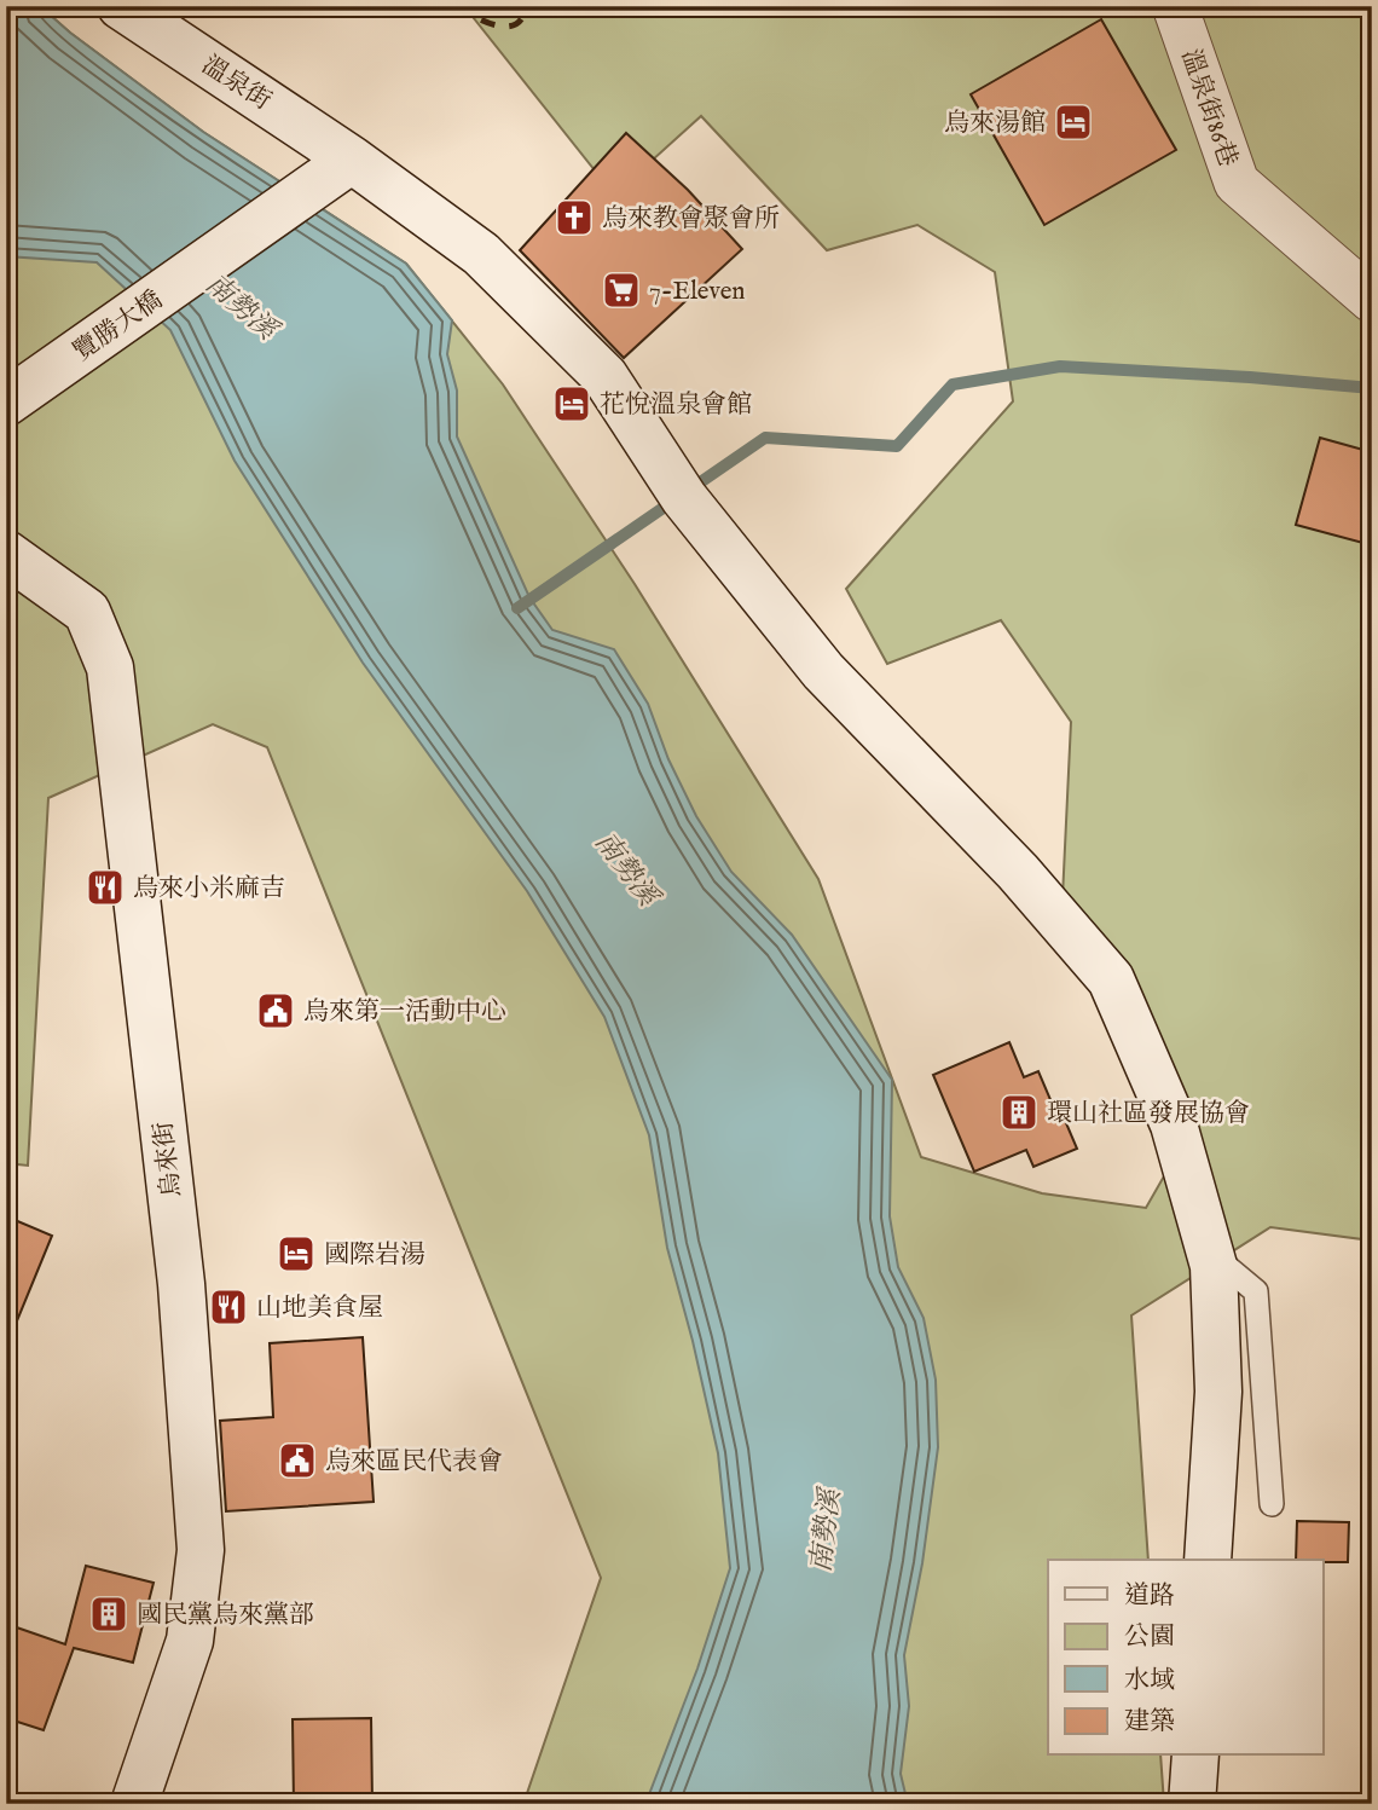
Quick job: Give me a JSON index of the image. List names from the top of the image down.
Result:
{
  "streets": {
    "street": [
      "溫泉街",
      "溫泉街86巷",
      "覽勝大橋",
      "烏來街"
    ]
  },
  "crossings": [
    ["溫泉街", "覽勝大橋"]
  ],
  "water": ["南勢溪"],
  "places": {
    "hotel": ["烏來湯館", "花悅溫泉會館", "國際岩湯"],
    "church": ["烏來教會聚會所"],
    "supermarket": ["7-Eleven"],
    "restaurant": ["烏來小米麻吉", "山地美食屋"],
    "public building": ["烏來第一活動中心", "烏來區民代表會"],
    "building": ["環山社區發展協會", "國民黨烏來黨部"]
  },
  "legend": [
    "道路",
    "公園",
    "水域",
    "建築"
  ]
}
